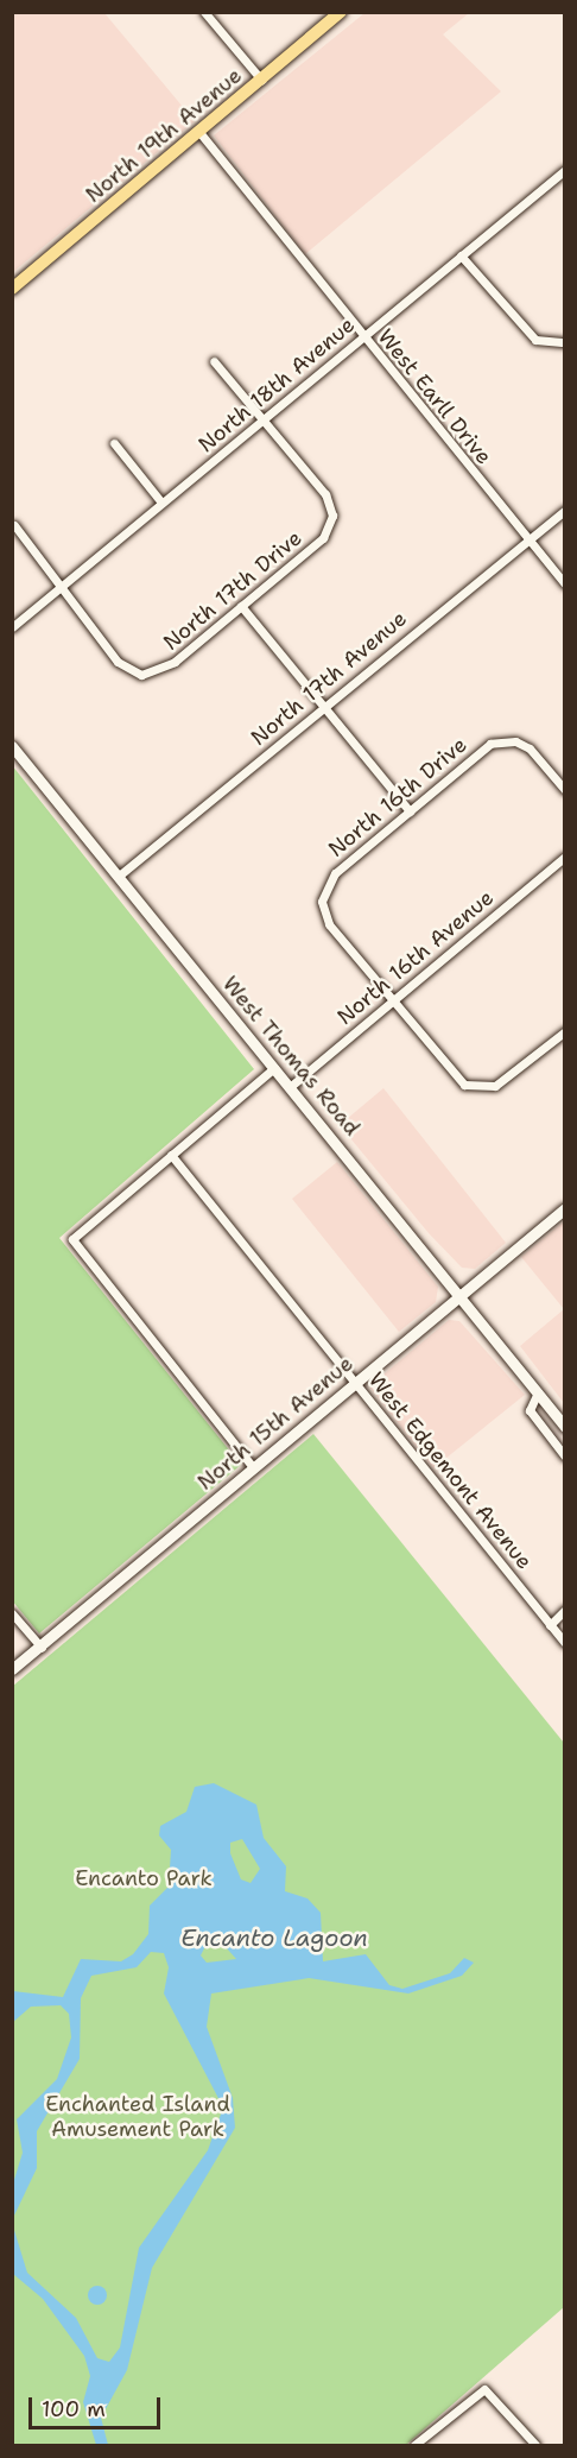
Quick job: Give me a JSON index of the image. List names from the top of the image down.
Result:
{
  "streets": {
    "main road": ["North 19th Avenue", "West Thomas Road", "North 15th Avenue"],
    "street": [
      "North 18th Avenue",
      "West Earll Drive",
      "North 17th Drive",
      "North 17th Avenue",
      "North 16th Drive",
      "North 16th Avenue",
      "West Edgemont Avenue"
    ]
  },
  "crossings": [
    ["North 19th Avenue", "West Earll Drive"],
    ["North 18th Avenue", "West Earll Drive"],
    ["North 18th Avenue", "North 17th Drive"],
    ["West Earll Drive", "North 17th Avenue"],
    ["North 17th Avenue", "West Thomas Road"],
    ["North 16th Drive", "North 16th Avenue"],
    ["North 16th Avenue", "West Thomas Road"],
    ["West Thomas Road", "North 15th Avenue"],
    ["North 15th Avenue", "West Edgemont Avenue"]
  ],
  "water": ["Encanto Lagoon"],
  "parks": ["Encanto Park", "Enchanted Island Amusement Park"],
  "scale_bar": "100 m"
}
